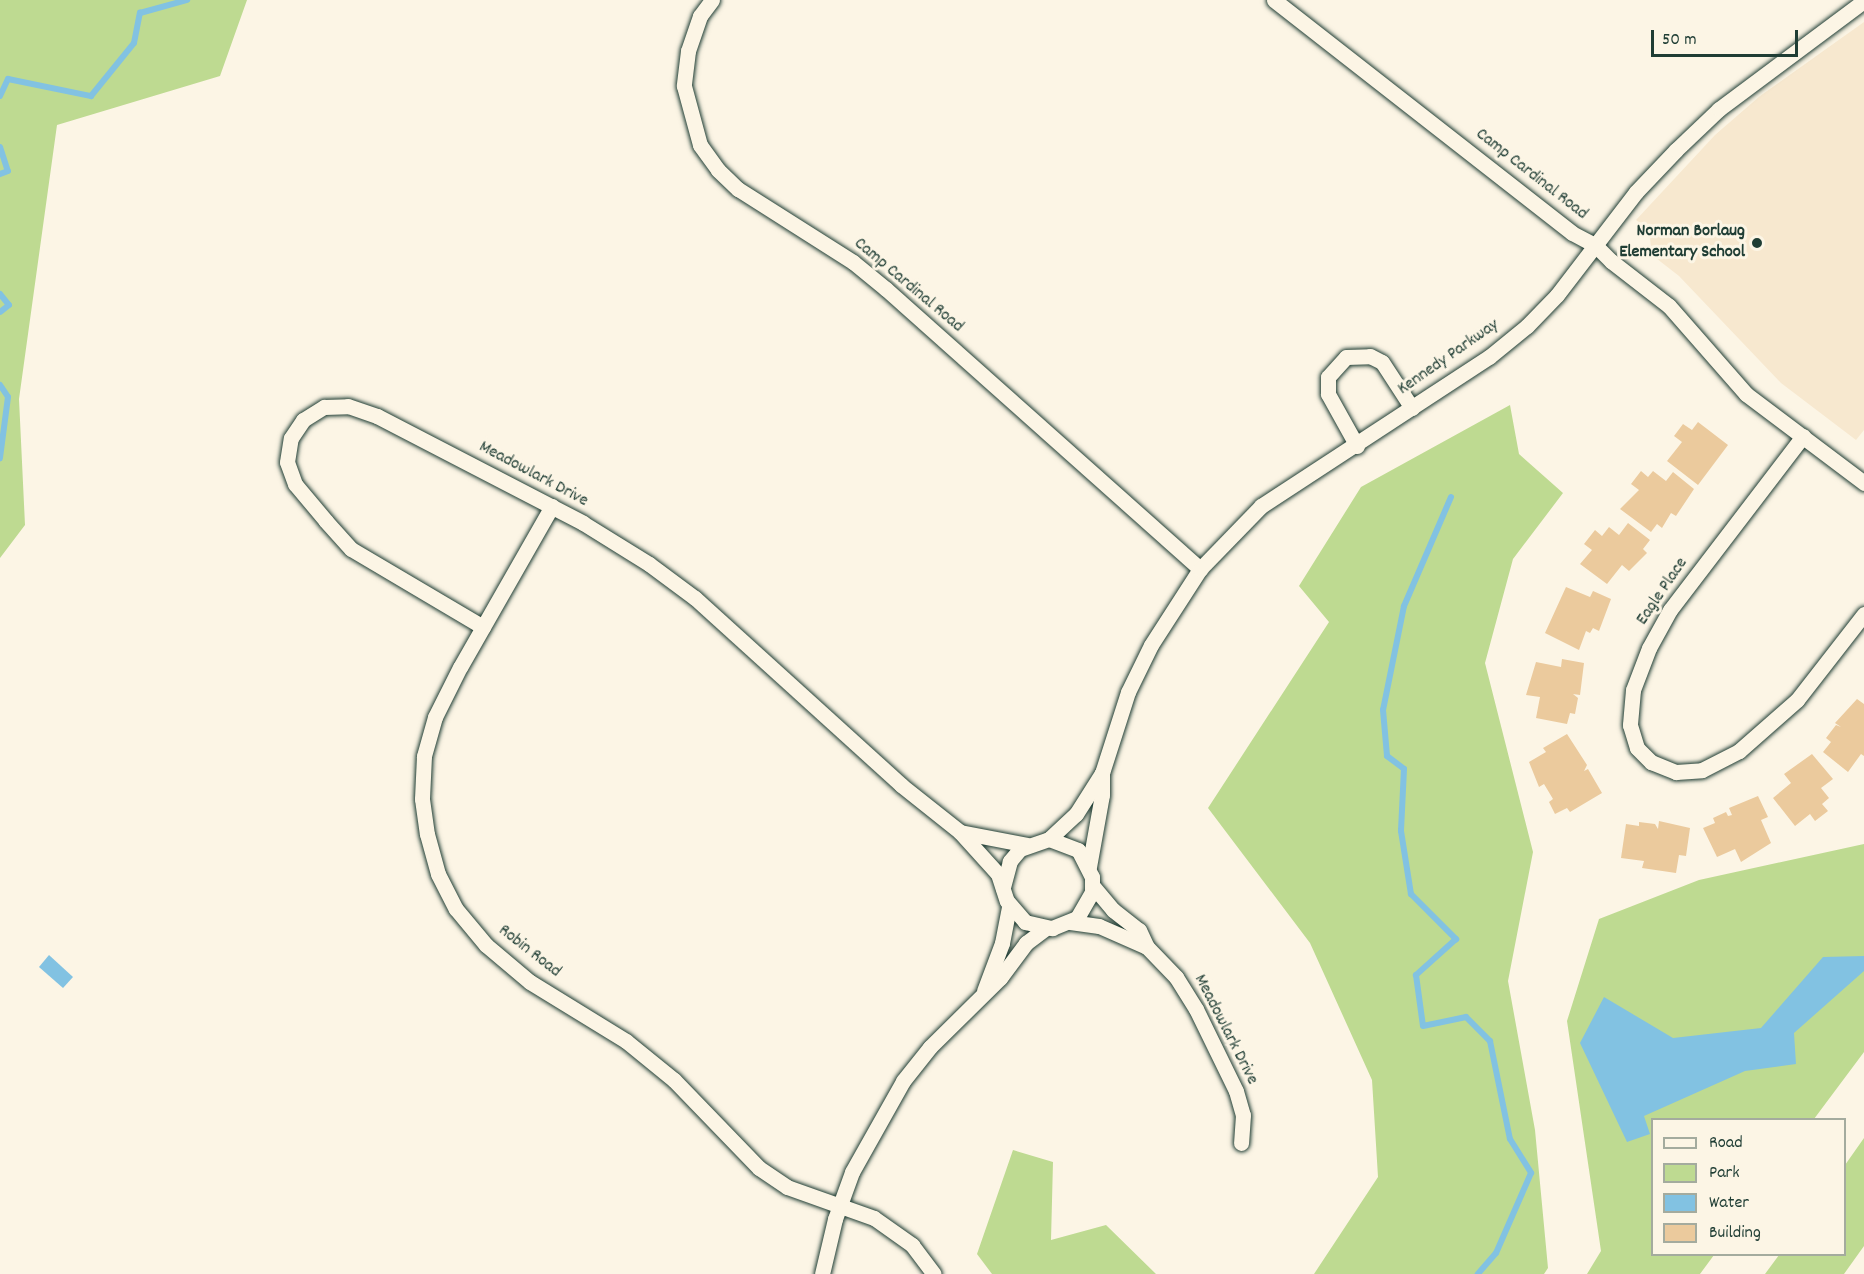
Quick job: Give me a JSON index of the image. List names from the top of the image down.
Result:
{
  "streets": {
    "street": [
      "Camp Cardinal Road",
      "Kennedy Parkway",
      "Meadowlark Drive",
      "Eagle Place",
      "Robin Road"
    ]
  },
  "crossings": [
    ["Camp Cardinal Road", "Kennedy Parkway"],
    ["Camp Cardinal Road", "Eagle Place"],
    ["Kennedy Parkway", "Meadowlark Drive"],
    ["Meadowlark Drive", "Robin Road"]
  ],
  "places": ["Norman Borlaug Elementary School"],
  "legend": [
    "Road",
    "Park",
    "Water",
    "Building"
  ],
  "scale_bar": "50 m"
}
